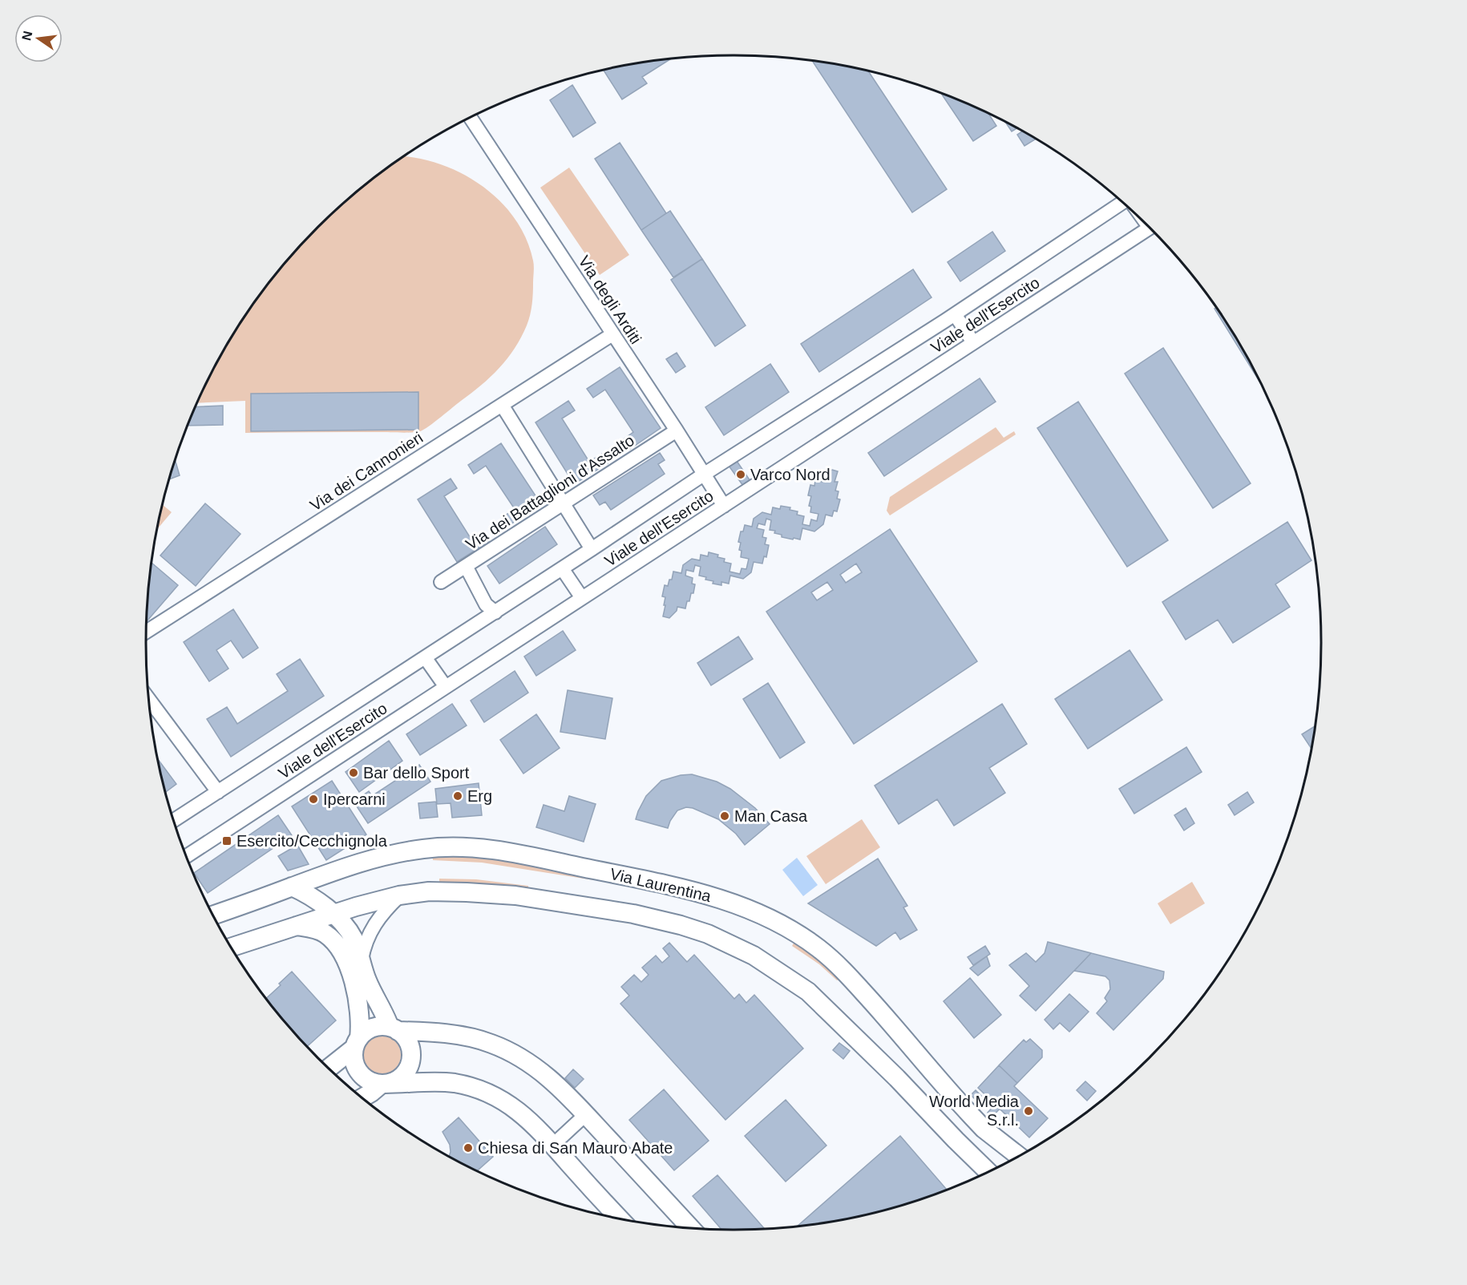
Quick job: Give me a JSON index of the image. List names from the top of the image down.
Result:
{
  "streets": {
    "main road": ["Via Laurentina"],
    "street": [
      "Via degli Arditi",
      "Viale dell'Esercito",
      "Via dei Cannonieri",
      "Via dei Battaglioni d'Assalto"
    ]
  },
  "crossings": [
    ["Via degli Arditi", "Viale dell'Esercito"],
    ["Via degli Arditi", "Via dei Cannonieri"],
    ["Via degli Arditi", "Via dei Battaglioni d'Assalto"]
  ],
  "places": {
    "other": [
      "Varco Nord",
      "Bar dello Sport",
      "Erg",
      "Ipercarni",
      "Man Casa",
      "World Media S.r.l.",
      "Chiesa di San Mauro Abate"
    ],
    "transit": ["Esercito/Cecchignola"]
  },
  "north": "left"
}
